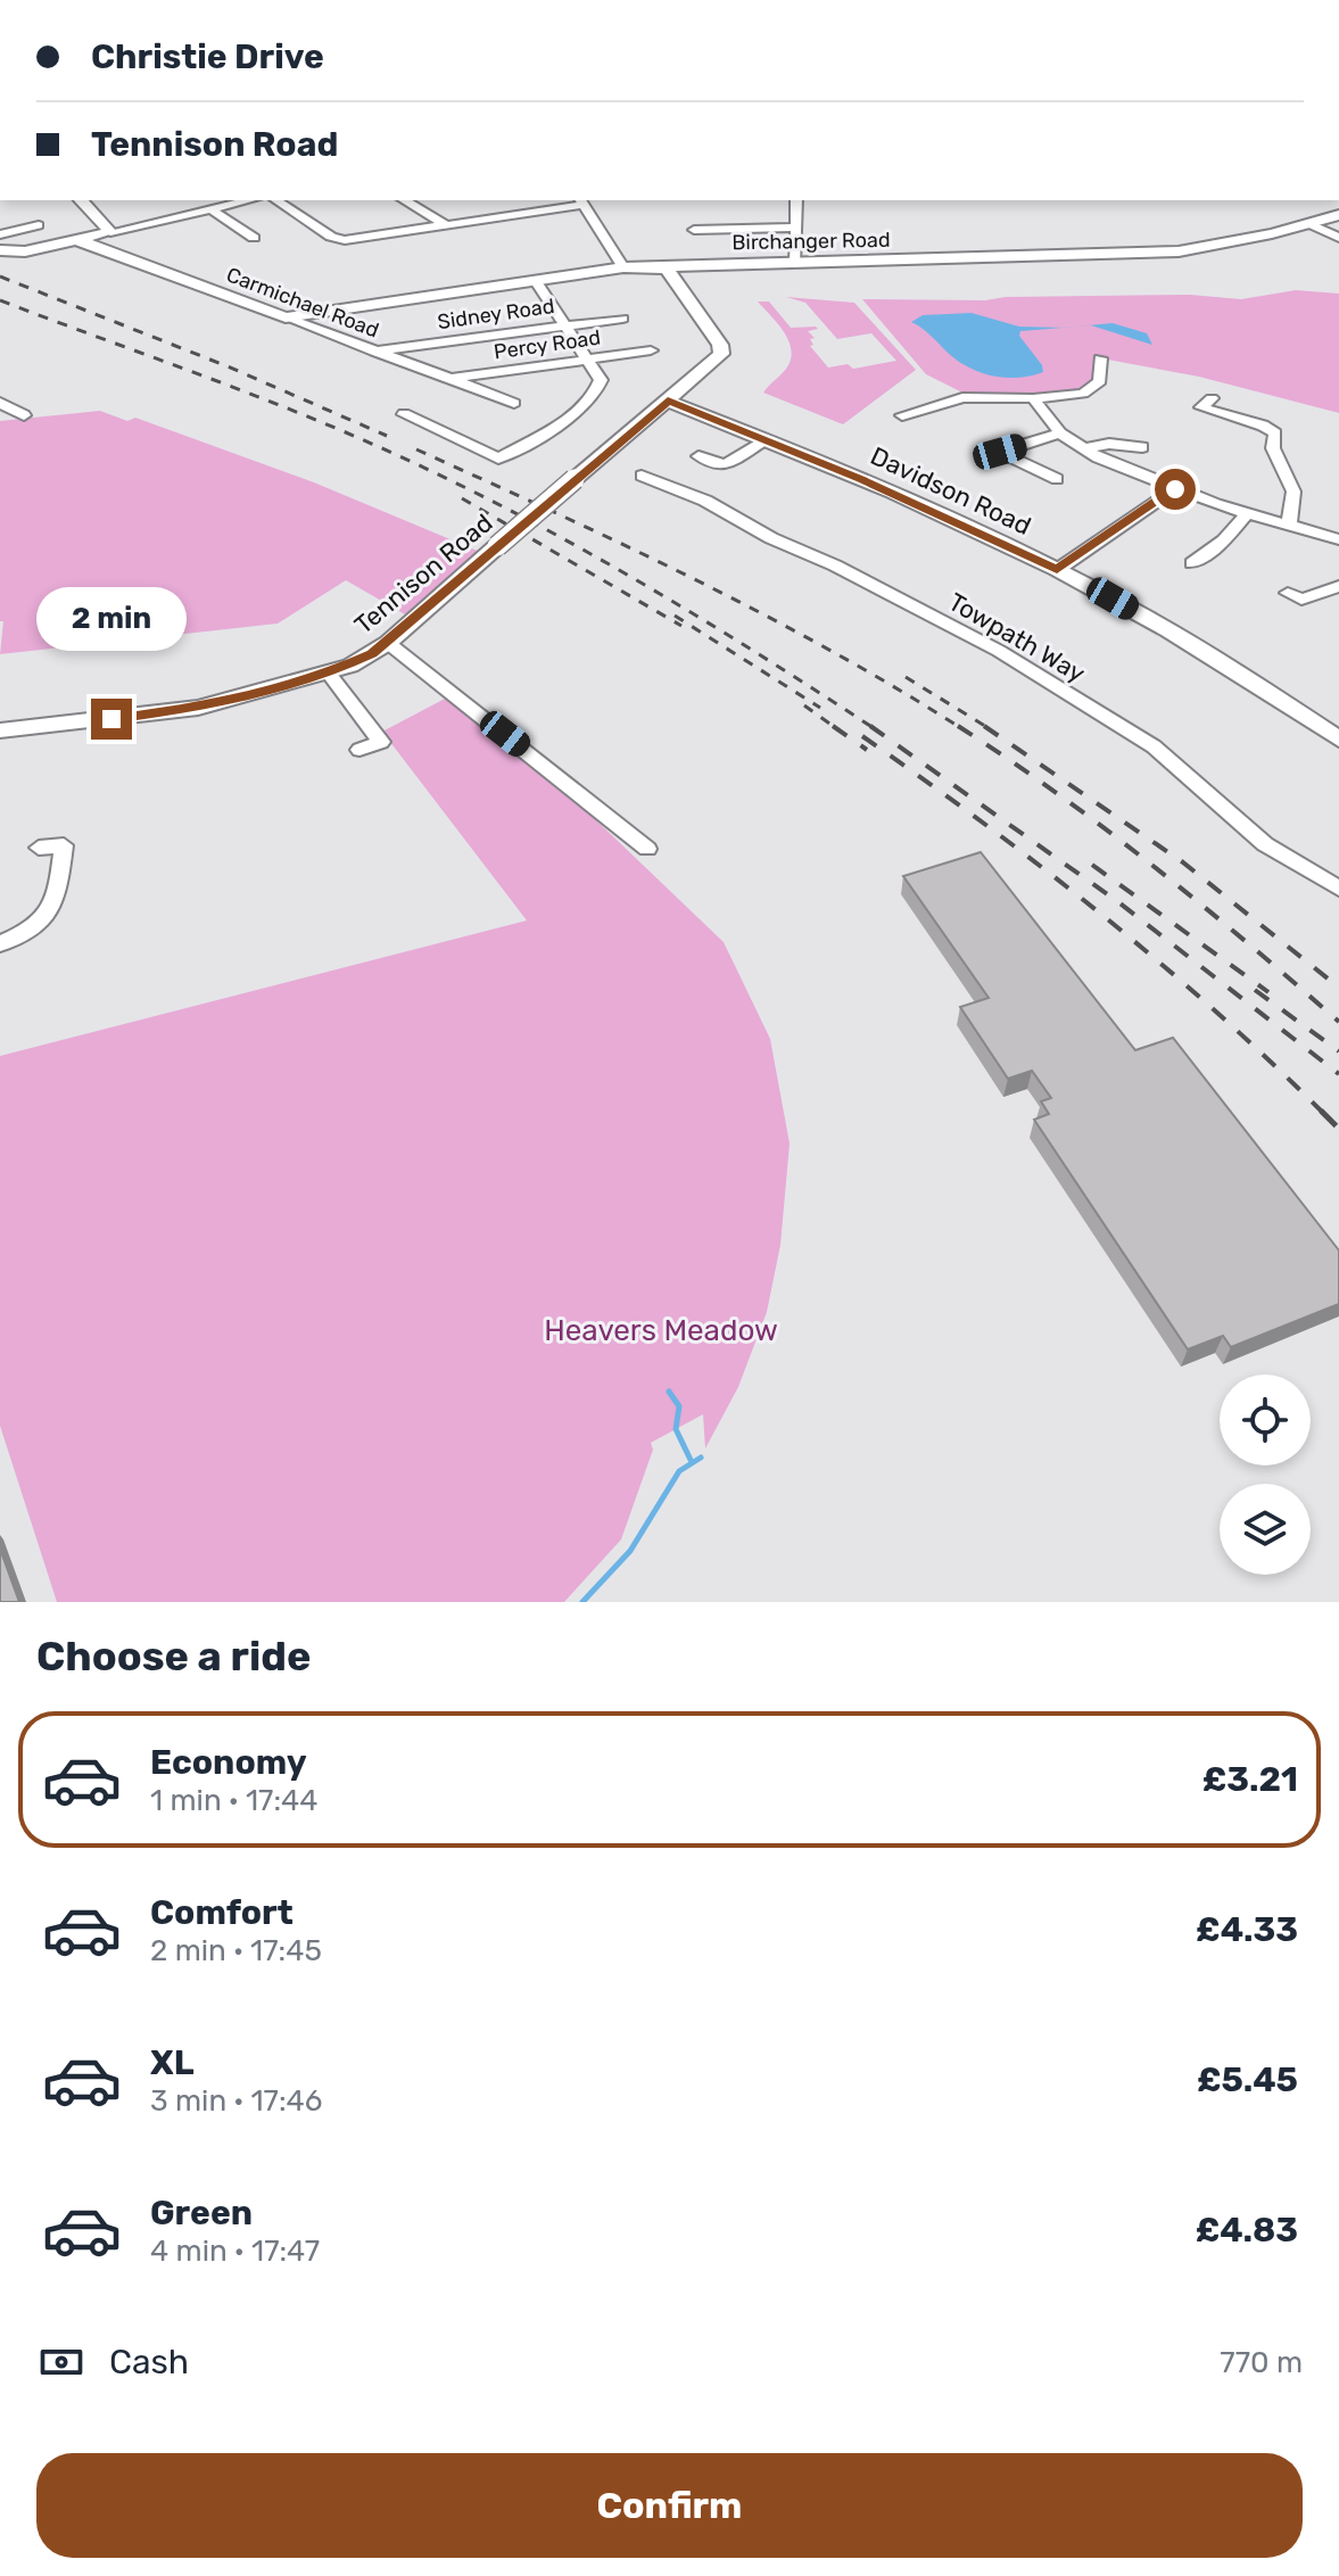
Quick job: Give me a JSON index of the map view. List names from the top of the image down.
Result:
{
  "streets": {
    "street": [
      "Birchanger Road",
      "Carmichael Road",
      "Sidney Road",
      "Percy Road",
      "Davidson Road",
      "Tennison Road",
      "Towpath Way"
    ]
  },
  "crossings": [
    ["Birchanger Road", "Carmichael Road"],
    ["Birchanger Road", "Tennison Road"],
    ["Carmichael Road", "Sidney Road"],
    ["Carmichael Road", "Percy Road"],
    ["Davidson Road", "Tennison Road"]
  ],
  "parks": ["Heavers Meadow"],
  "page": {
    "banner": ["Christie Drive", "Tennison Road"],
    "bubble": "2 min",
    "heading": "Choose a ride",
    "list": [
      {
        "name": "Economy",
        "note": "1 min · 17:44",
        "value": "£3.21"
      },
      {
        "name": "Comfort",
        "note": "2 min · 17:45",
        "value": "£4.33"
      },
      {
        "name": "XL",
        "note": "3 min · 17:46",
        "value": "£5.45"
      },
      {
        "name": "Green",
        "note": "4 min · 17:47",
        "value": "£4.83"
      }
    ],
    "pay": ["Cash", "770 m"],
    "buttons": "Confirm"
  }
}
